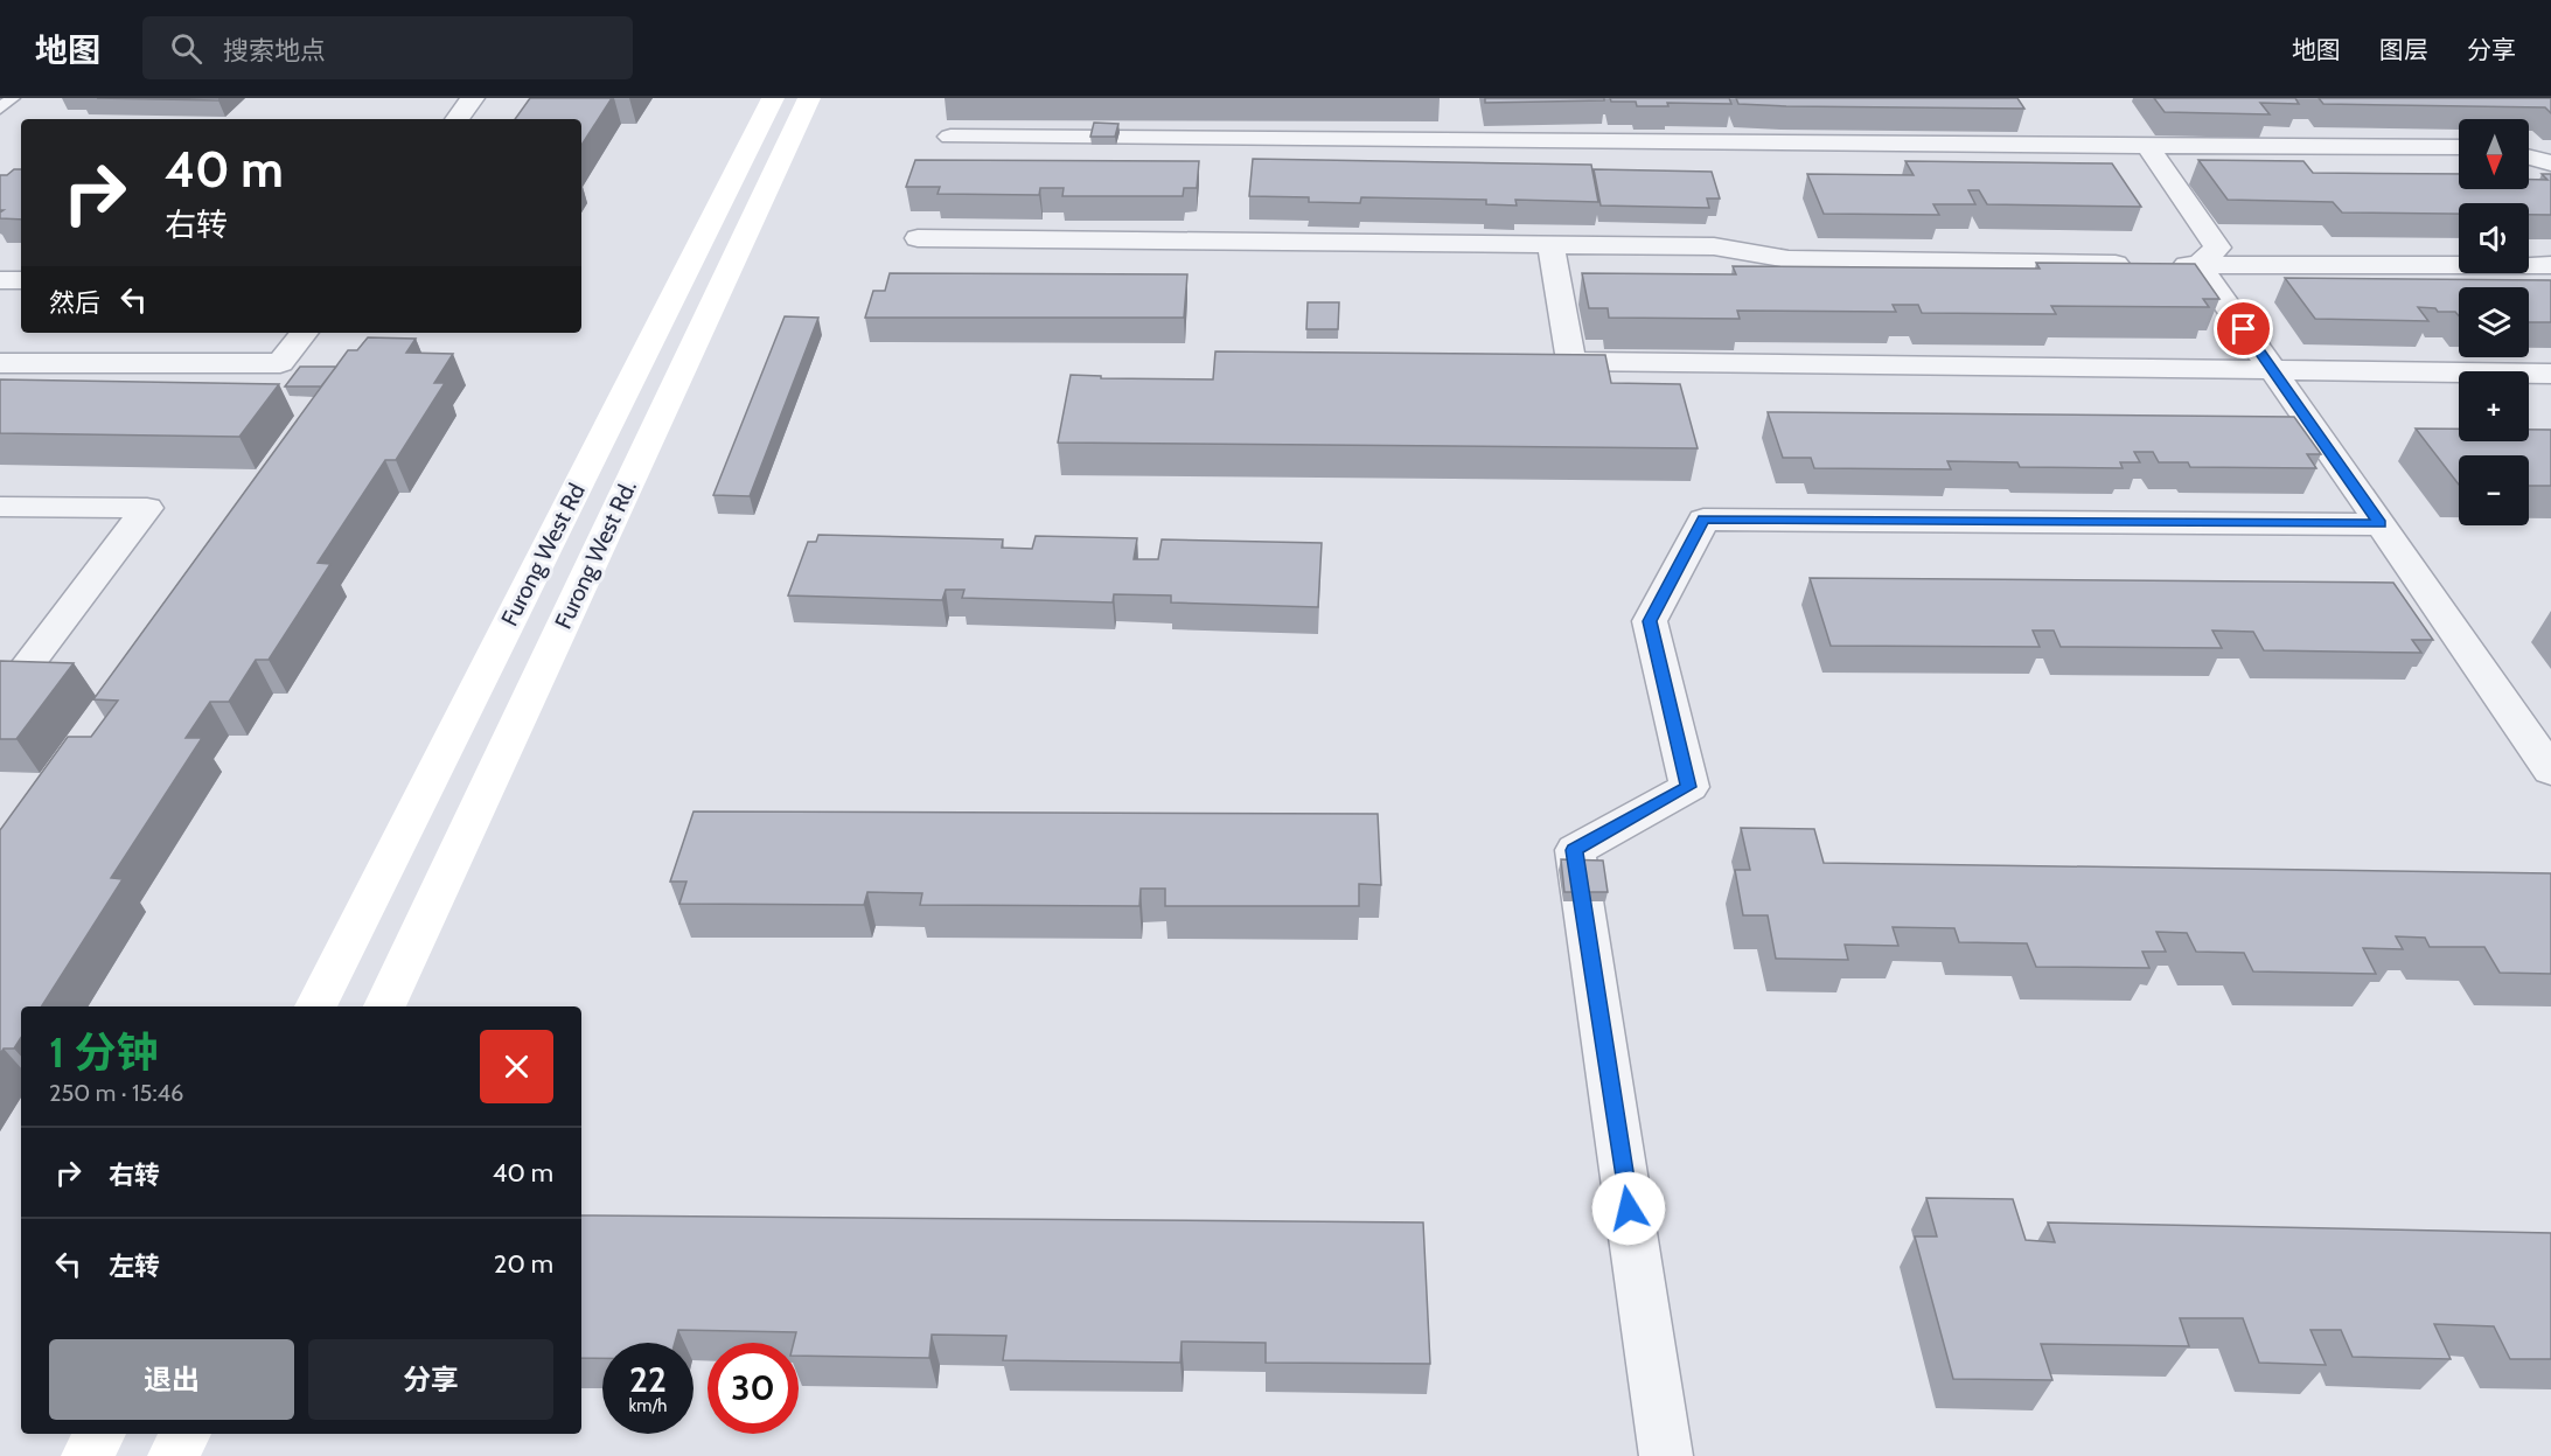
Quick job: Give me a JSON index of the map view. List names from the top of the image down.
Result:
{
  "streets": {
    "main road": ["Furong West Rd", "Furong West Rd."]
  },
  "north": "bottom",
  "page": {
    "header": "地图",
    "search": "搜索地点",
    "nav": ["地图", "图层", "分享"],
    "map_buttons": ["+", "−"],
    "turn": ["40 m", "右转"],
    "then": "然后",
    "heading": ["1 分钟", "250 m · 15:46"],
    "list": [
      {
        "name": "右转",
        "value": "40 m"
      },
      {
        "name": "左转",
        "value": "20 m"
      }
    ],
    "buttons": ["退出", "分享"],
    "speed": "22 km/h",
    "limit": "30"
  }
}
